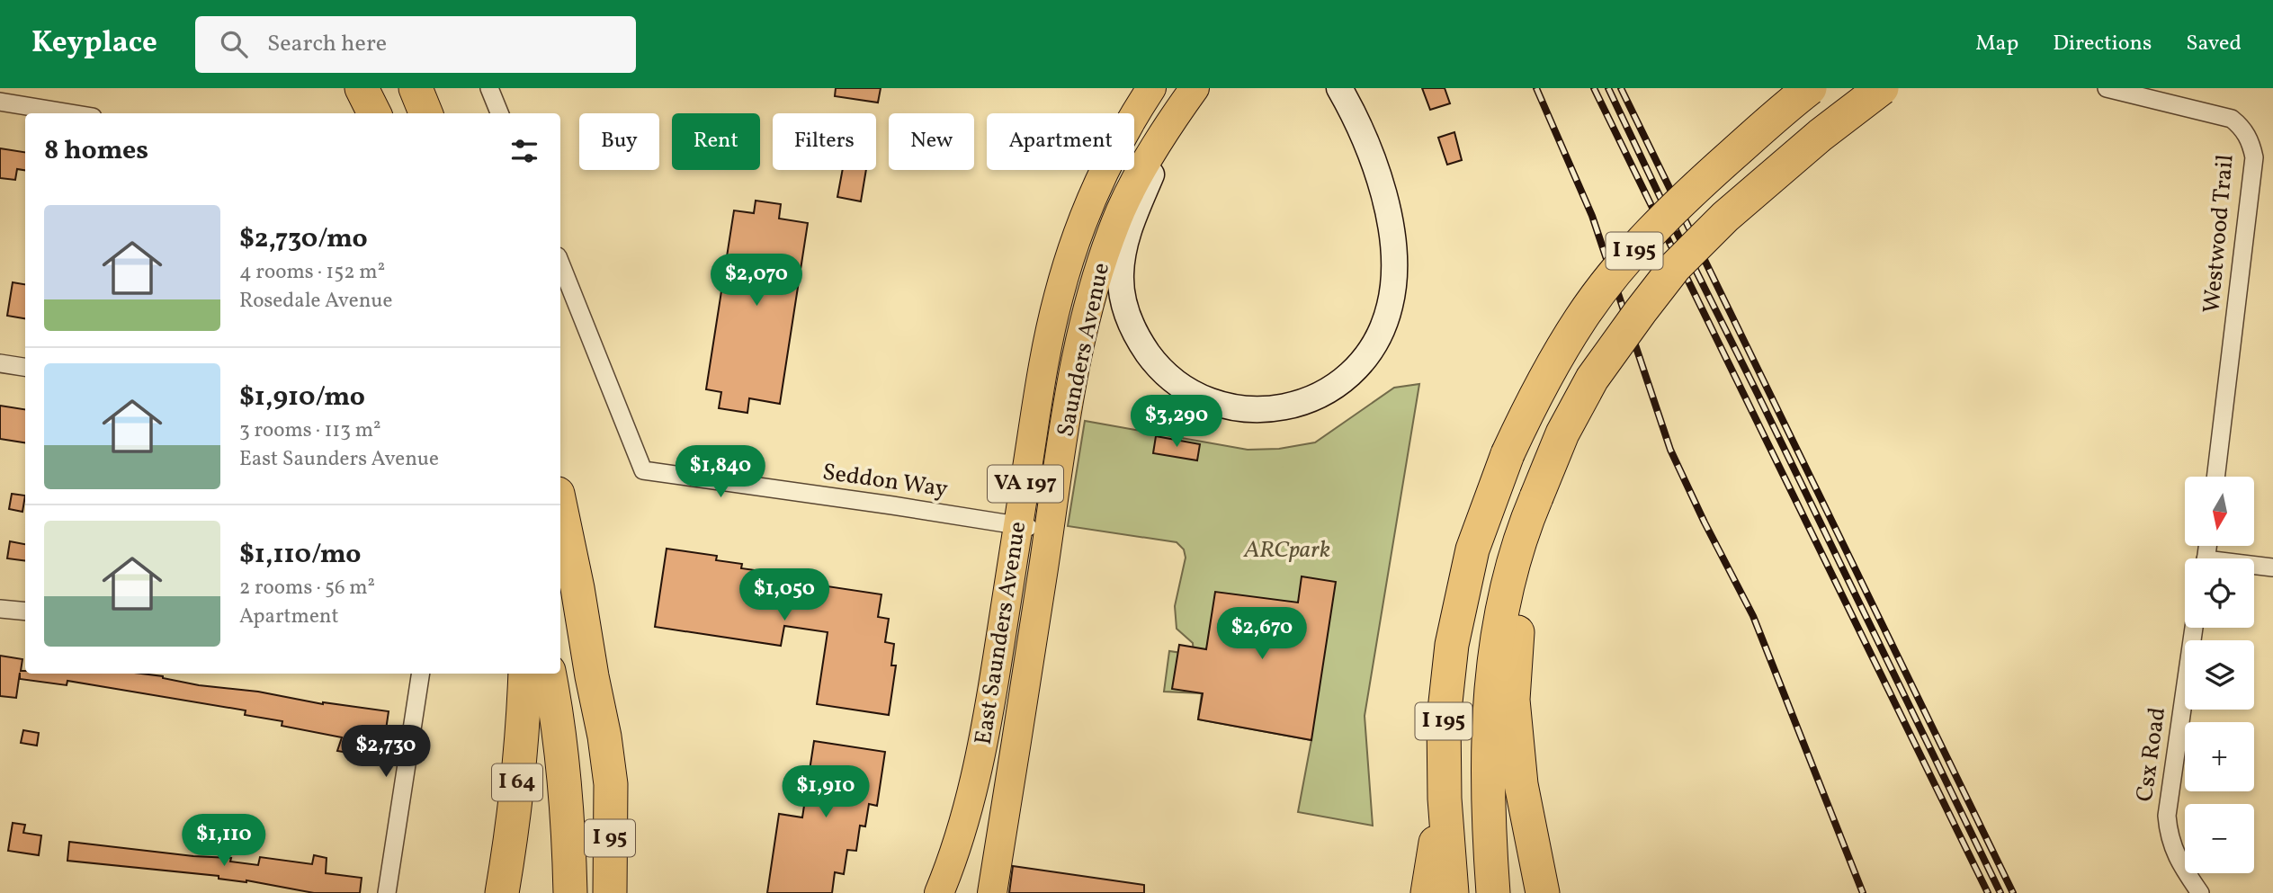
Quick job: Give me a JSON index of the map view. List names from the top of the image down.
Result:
{
  "streets": {
    "highway": ["I 195", "I 64", "I 95"],
    "main road": ["Saunders Avenue", "VA 197", "East Saunders Avenue"],
    "street": ["Westwood Trail", "Seddon Way", "Csx Road"]
  },
  "crossings": [
    ["Saunders Avenue", "Seddon Way"],
    ["Seddon Way", "East Saunders Avenue"]
  ],
  "parks": ["ARCpark"],
  "north": "bottom",
  "page": {
    "header": "Keyplace",
    "search": "Search here",
    "nav": ["Map", "Directions", "Saved"],
    "chip": [
      "Buy",
      "Rent",
      "Filters",
      "New",
      "Apartment"
    ],
    "heading": "8 homes",
    "list": [
      {
        "name": "$2,730/mo",
        "note": "4 rooms · 152 m² · Rosedale Avenue"
      },
      {
        "name": "$1,910/mo",
        "note": "3 rooms · 113 m² · East Saunders Avenue"
      },
      {
        "name": "$1,110/mo",
        "note": "2 rooms · 56 m² · Apartment"
      }
    ],
    "price": [
      "$2,070",
      "$3,290",
      "$1,840",
      "$1,050",
      "$2,670",
      "$2,730",
      "$1,910",
      "$1,110"
    ],
    "map_buttons": ["+", "−"]
  }
}
